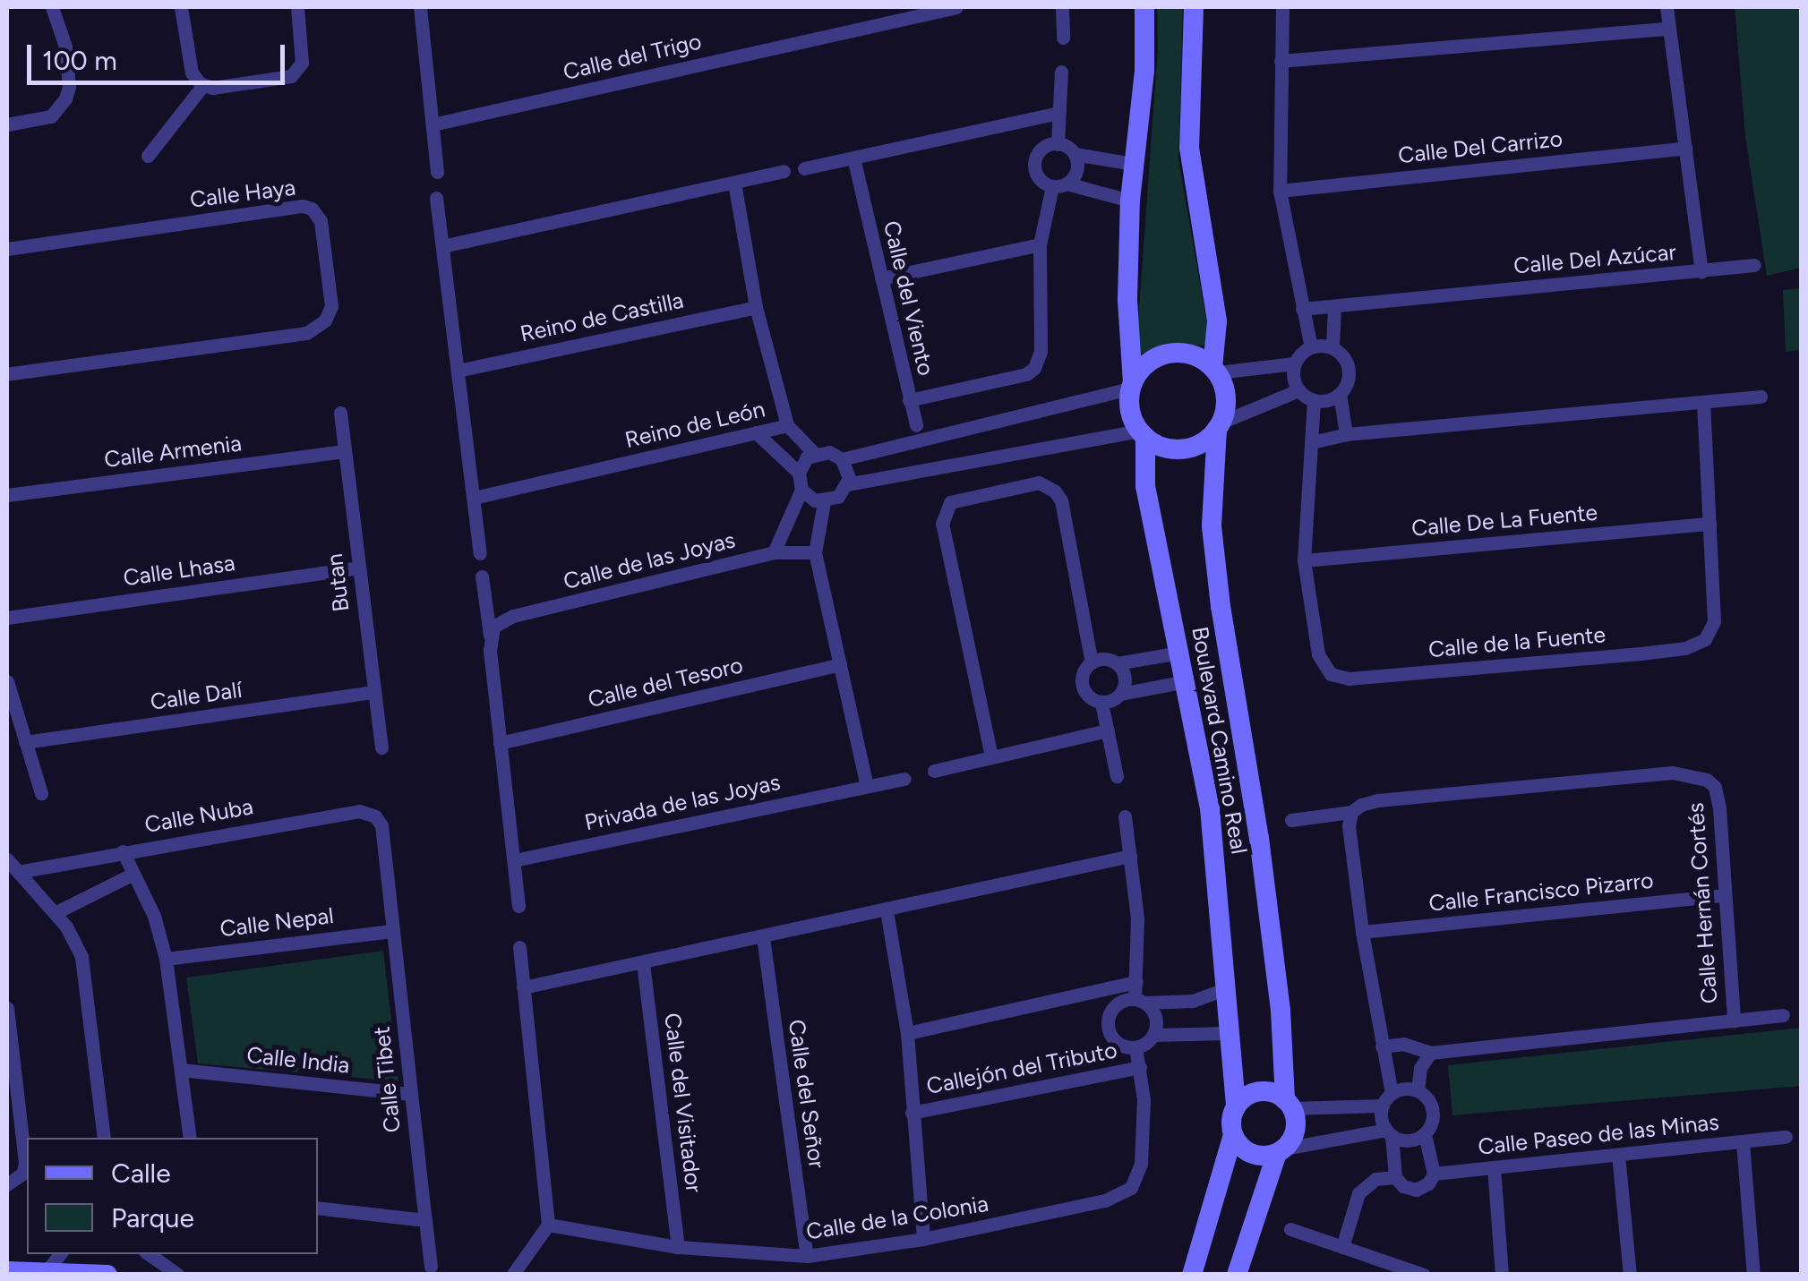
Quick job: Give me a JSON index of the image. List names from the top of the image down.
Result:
{
  "streets": {
    "street": [
      "Calle del Trigo",
      "Calle Del Carrizo",
      "Calle Haya",
      "Calle Del Azúcar",
      "Calle del Viento",
      "Reino de Castilla",
      "Reino de León",
      "Calle Armenia",
      "Calle De La Fuente",
      "Calle de las Joyas",
      "Calle Lhasa",
      "Butan",
      "Calle de la Fuente",
      "Calle del Tesoro",
      "Calle Dalí",
      "Boulevard Camino Real",
      "Privada de las Joyas",
      "Calle Nuba",
      "Calle Francisco Pizarro",
      "Calle Hernán Cortés",
      "Calle Nepal",
      "Calle India",
      "Callejón del Tributo",
      "Calle Tibet",
      "Calle del Señor",
      "Calle del Visitador",
      "Calle Paseo de las Minas",
      "Calle de la Colonia"
    ]
  },
  "crossings": [
    ["Calle Del Carrizo", "Calle Del Azúcar"],
    ["Reino de Castilla", "Reino de León"],
    ["Calle Armenia", "Butan"],
    ["Calle De La Fuente", "Calle de la Fuente"],
    ["Calle Lhasa", "Butan"],
    ["Butan", "Calle Dalí"],
    ["Calle Nuba", "Calle Tibet"],
    ["Calle Francisco Pizarro", "Calle Hernán Cortés"],
    ["Calle Nepal", "Calle Tibet"],
    ["Calle India", "Calle Tibet"],
    ["Callejón del Tributo", "Calle de la Colonia"],
    ["Calle del Señor", "Calle de la Colonia"],
    ["Calle del Visitador", "Calle de la Colonia"]
  ],
  "legend": ["Calle", "Parque"],
  "scale_bar": "100 m"
}
